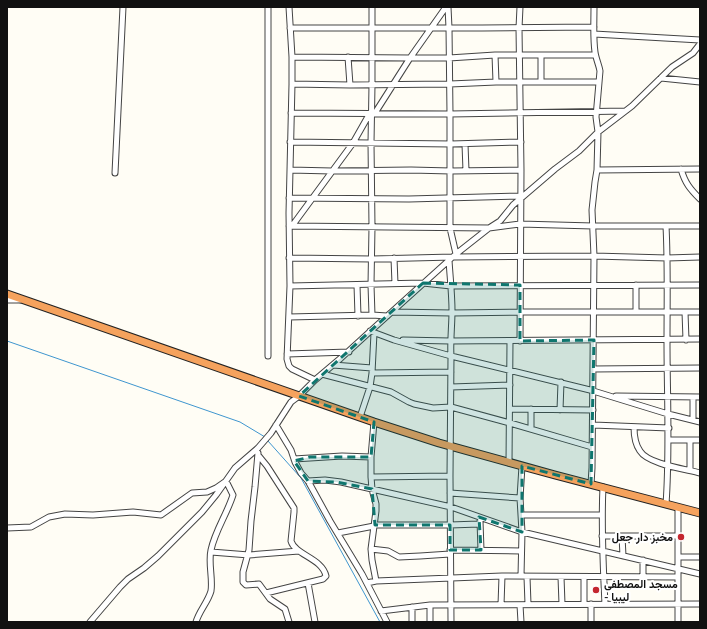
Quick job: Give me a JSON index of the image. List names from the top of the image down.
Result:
{
  "places": ["مخبز دار جعل", "مسجد المصطفى - ليبيا"]
}
